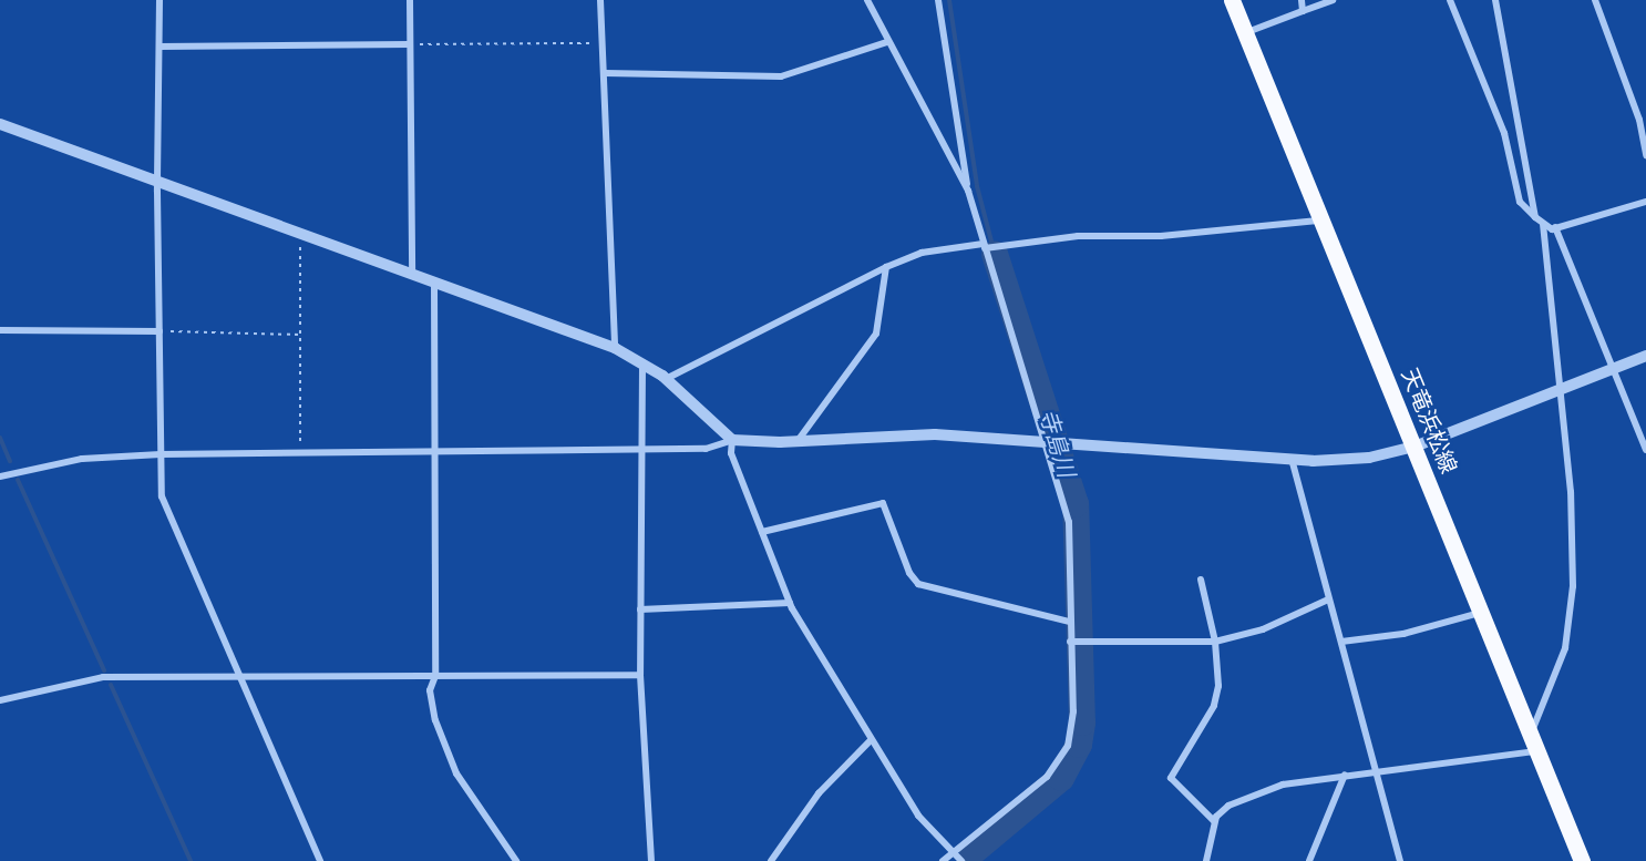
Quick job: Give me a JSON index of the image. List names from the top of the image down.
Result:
{
  "streets": {
    "main road": ["天竜浜松線"]
  },
  "water": ["寺島川"]
}
